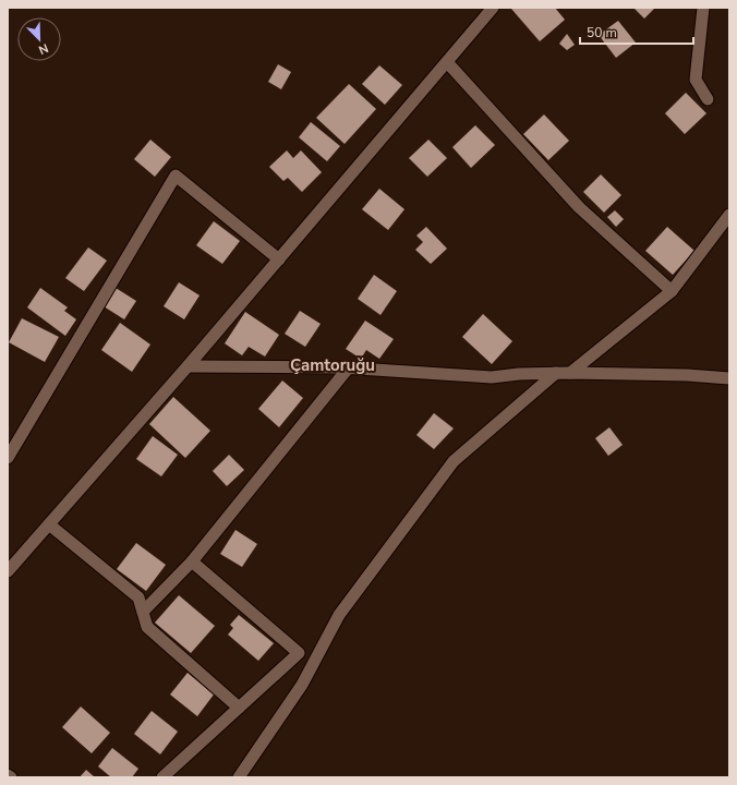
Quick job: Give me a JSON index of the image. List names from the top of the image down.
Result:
{
  "districts": ["Çamtoruğu"],
  "scale_bar": "50 m",
  "north": "bottom right"
}
